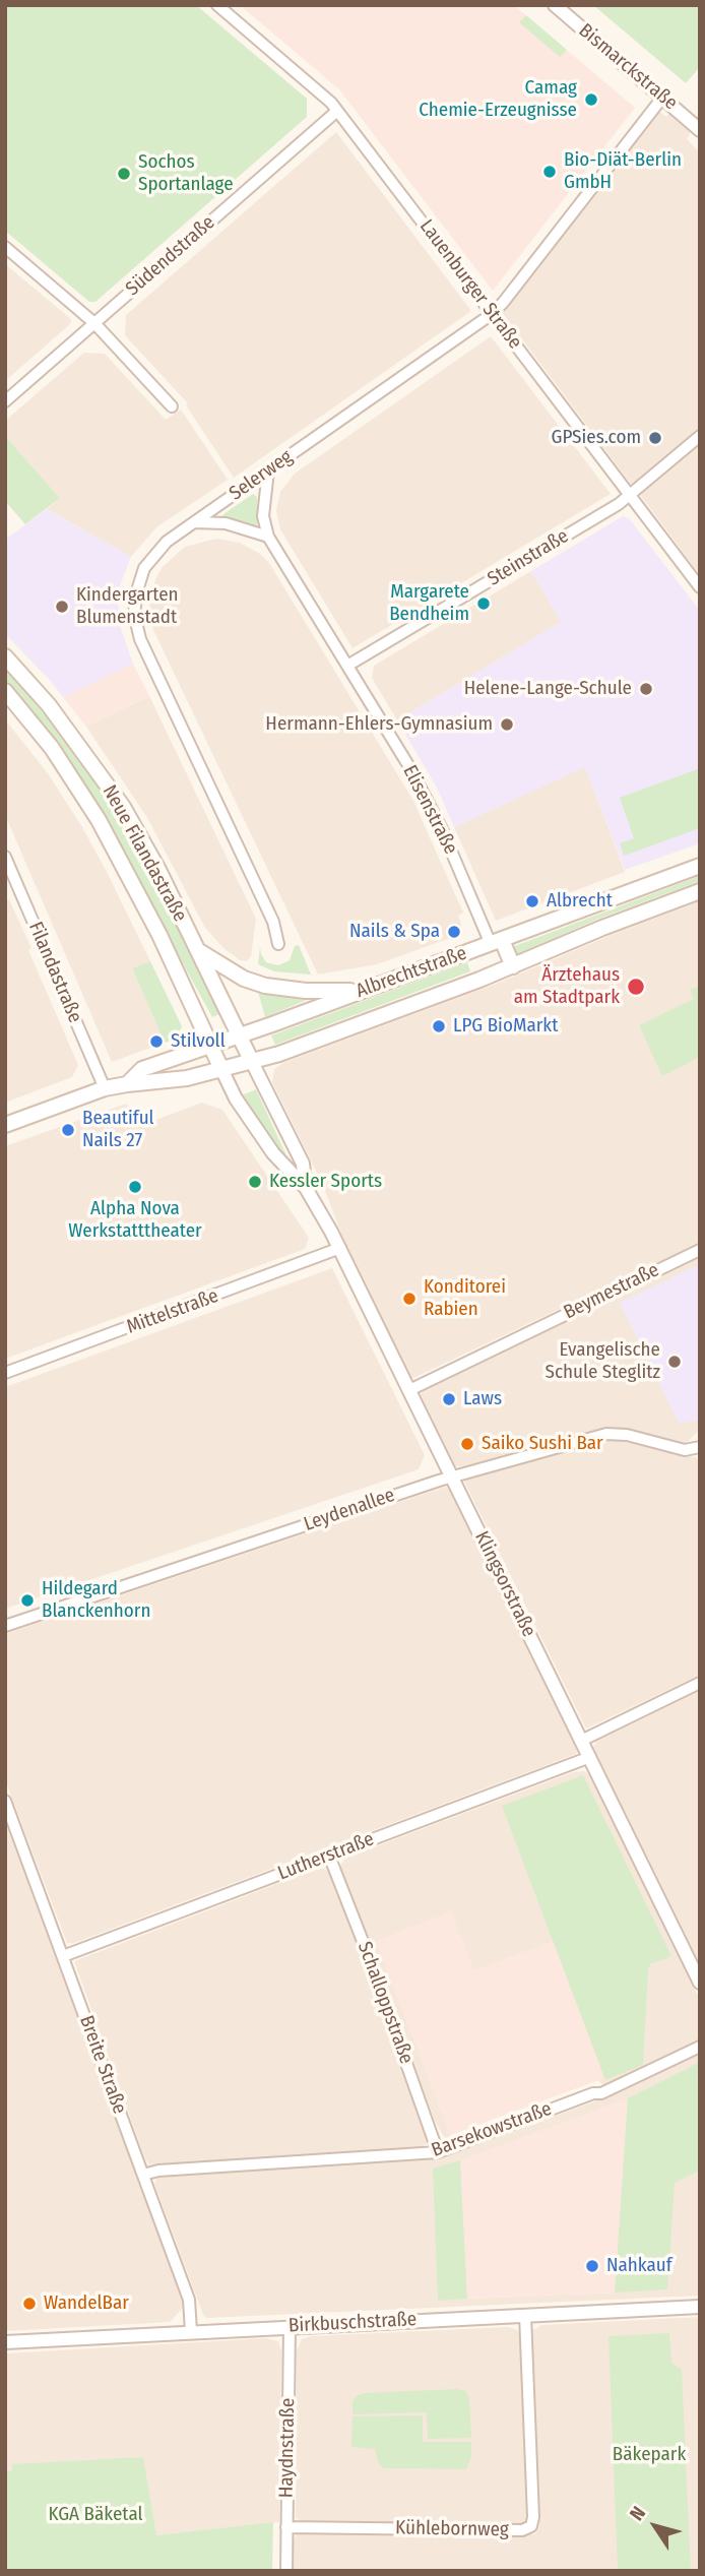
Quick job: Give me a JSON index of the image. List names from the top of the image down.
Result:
{
  "streets": {
    "main road": ["Neue Filandastraße", "Albrechtstraße"],
    "street": [
      "Bismarckstraße",
      "Südendstraße",
      "Lauenburger Straße",
      "Selerweg",
      "Steinstraße",
      "Elisenstraße",
      "Filandastraße",
      "Beymestraße",
      "Mittelstraße",
      "Leydenallee",
      "Klingsorstraße",
      "Lutherstraße",
      "Schalloppstraße",
      "Breite Straße",
      "Barsekowstraße",
      "Birkbuschstraße",
      "Haydnstraße",
      "Kühlebornweg"
    ]
  },
  "crossings": [
    ["Bismarckstraße", "Selerweg"],
    ["Südendstraße", "Lauenburger Straße"],
    ["Lauenburger Straße", "Selerweg"],
    ["Lauenburger Straße", "Steinstraße"],
    ["Selerweg", "Elisenstraße"],
    ["Steinstraße", "Elisenstraße"],
    ["Elisenstraße", "Albrechtstraße"],
    ["Neue Filandastraße", "Albrechtstraße"],
    ["Neue Filandastraße", "Klingsorstraße"],
    ["Filandastraße", "Albrechtstraße"],
    ["Albrechtstraße", "Klingsorstraße"],
    ["Beymestraße", "Klingsorstraße"],
    ["Mittelstraße", "Klingsorstraße"],
    ["Leydenallee", "Klingsorstraße"],
    ["Klingsorstraße", "Lutherstraße"],
    ["Lutherstraße", "Schalloppstraße"],
    ["Lutherstraße", "Breite Straße"],
    ["Schalloppstraße", "Barsekowstraße"],
    ["Breite Straße", "Barsekowstraße"],
    ["Breite Straße", "Birkbuschstraße"],
    ["Birkbuschstraße", "Haydnstraße"],
    ["Birkbuschstraße", "Kühlebornweg"],
    ["Haydnstraße", "Kühlebornweg"]
  ],
  "parks": ["Bäkepark", "KGA Bäketal"],
  "places": [
    "Camag Chemie-Erzeugnisse",
    "Bio-Diät-Berlin GmbH",
    "Sochos Sportanlage",
    "GPSies.com",
    "Margarete Bendheim",
    "Kindergarten Blumenstadt",
    "Helene-Lange-Schule",
    "Hermann-Ehlers-Gymnasium",
    "Albrecht",
    "Nails & Spa",
    "Ärztehaus am Stadtpark",
    "LPG BioMarkt",
    "Stilvoll",
    "Beautiful Nails 27",
    "Kessler Sports",
    "Alpha Nova Werkstatttheater",
    "Konditorei Rabien",
    "Evangelische Schule Steglitz",
    "Laws",
    "Saiko Sushi Bar",
    "Hildegard Blanckenhorn",
    "Nahkauf",
    "WandelBar"
  ],
  "north": "top left"
}
